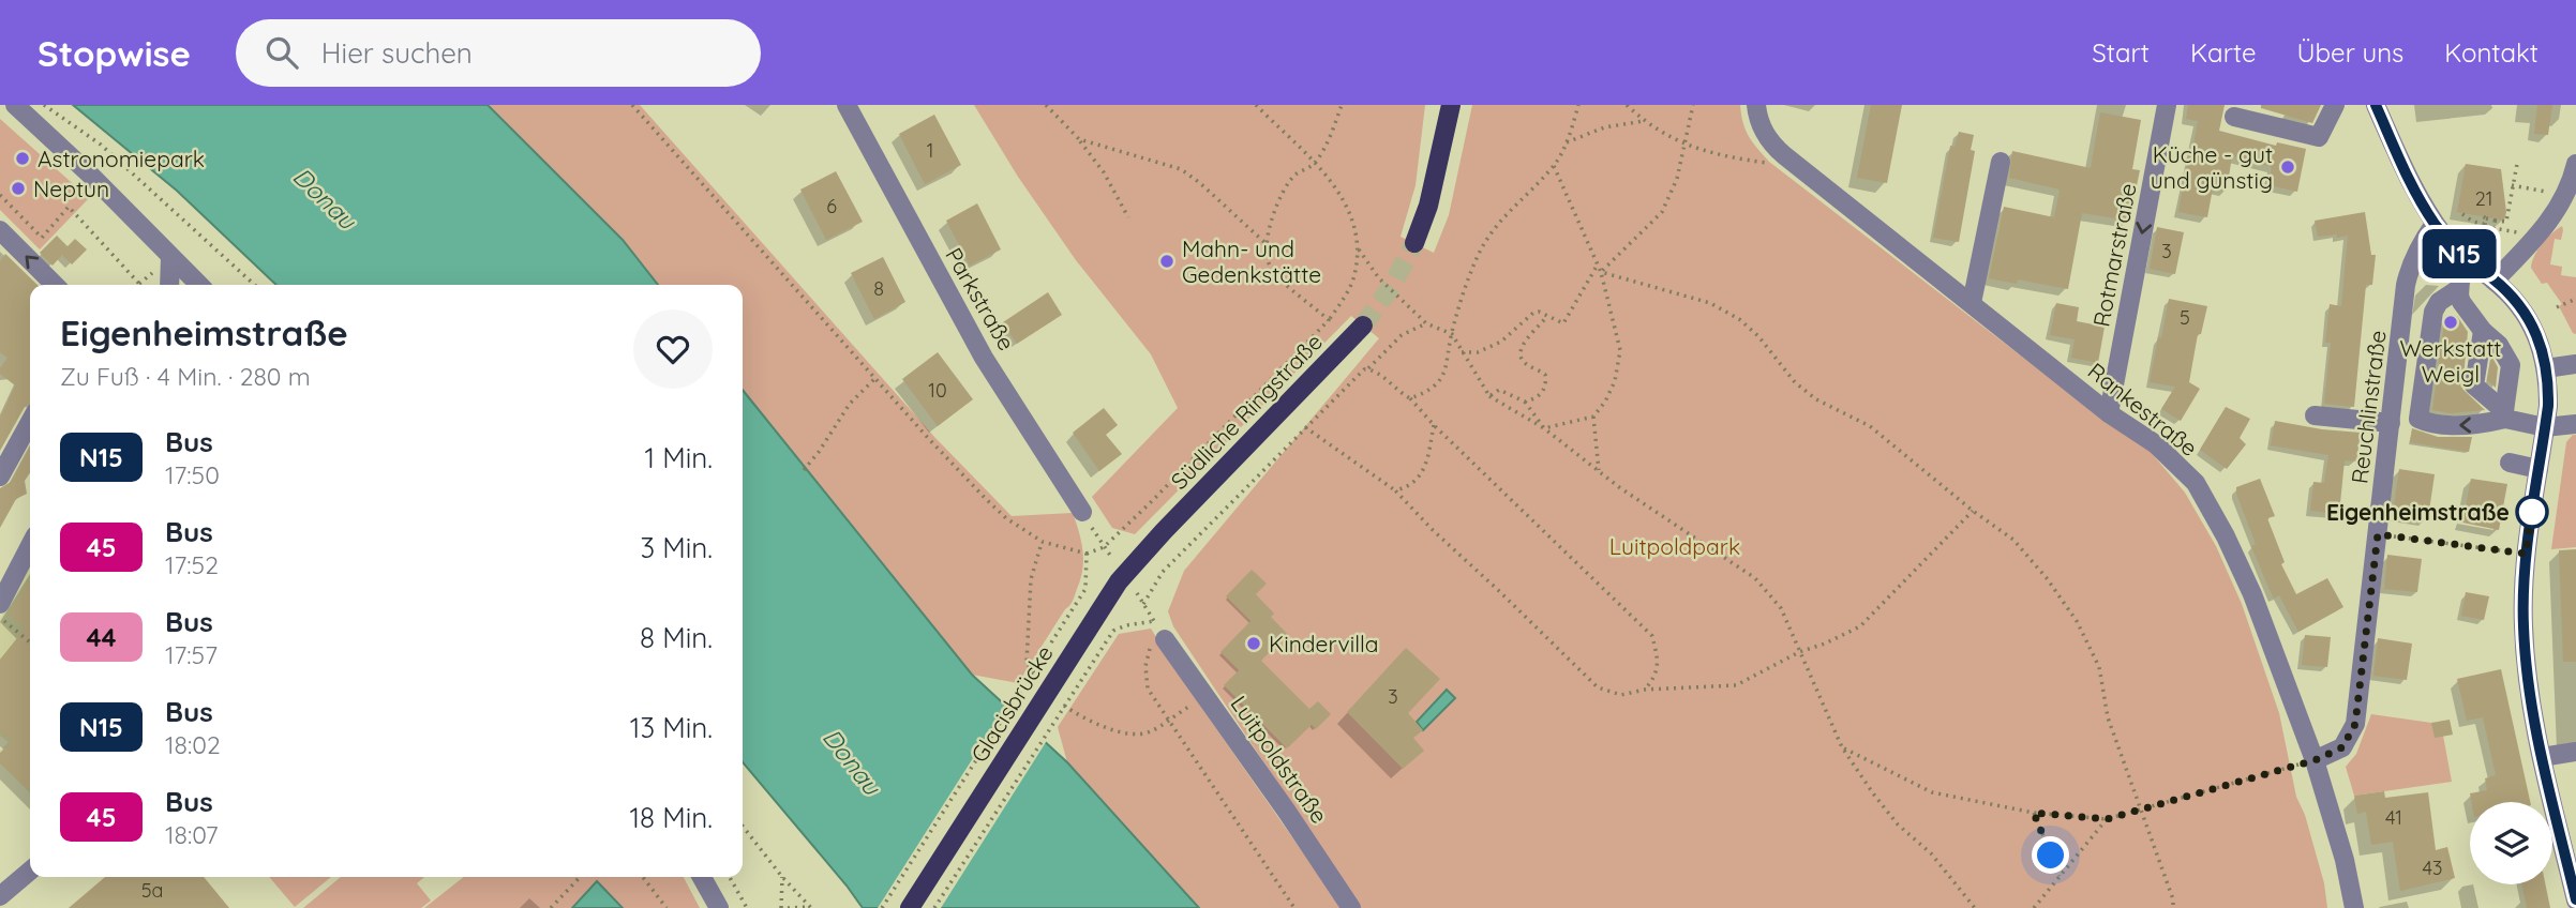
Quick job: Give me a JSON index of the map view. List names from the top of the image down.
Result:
{
  "streets": {
    "main road": ["Südliche Ringstraße", "Glacisbrücke"],
    "street": [
      "Rotmarstraße",
      "Parkstraße",
      "Reuchlinstraße",
      "Rankestraße",
      "Luitpoldstraße"
    ]
  },
  "crossings": [
    ["Rotmarstraße", "Rankestraße"],
    ["Reuchlinstraße", "Rankestraße"],
    ["Südliche Ringstraße", "Glacisbrücke"]
  ],
  "water": ["Donau"],
  "parks": ["Luitpoldpark"],
  "places": [
    "Astronomiepark",
    "Küche - gut und günstig",
    "Neptun",
    "Mahn- und Gedenkstätte",
    "Werkstatt Weigl",
    "Eigenheimstraße",
    "Kindervilla"
  ],
  "lines": ["bus line N15"],
  "house_numbers": [
    "1",
    "21",
    "6",
    "3",
    "8",
    "5",
    "10",
    "3",
    "41",
    "43",
    "5a"
  ],
  "page": {
    "header": "Stopwise",
    "search": "Hier suchen",
    "nav": [
      "Start",
      "Karte",
      "Über uns",
      "Kontakt"
    ],
    "on_map": "N15",
    "heading": ["Eigenheimstraße", "Zu Fuß · 4 Min. · 280 m"],
    "list": [
      {
        "mark": "N15",
        "name": "Bus",
        "note": "17:50",
        "value": "1 Min."
      },
      {
        "mark": "45",
        "name": "Bus",
        "note": "17:52",
        "value": "3 Min."
      },
      {
        "mark": "44",
        "name": "Bus",
        "note": "17:57",
        "value": "8 Min."
      },
      {
        "mark": "N15",
        "name": "Bus",
        "note": "18:02",
        "value": "13 Min."
      },
      {
        "mark": "45",
        "name": "Bus",
        "note": "18:07",
        "value": "18 Min."
      }
    ]
  }
}
